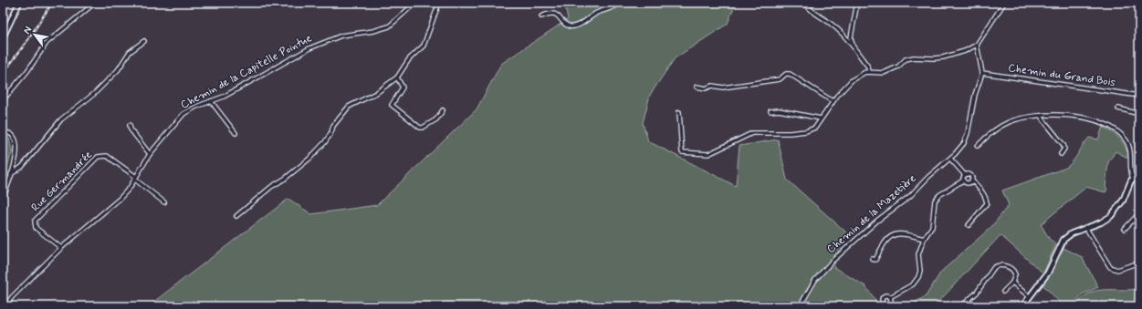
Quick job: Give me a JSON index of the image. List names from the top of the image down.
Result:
{
  "streets": {
    "street": [
      "Chemin de la Capitelle Pointue",
      "Chemin du Grand Bois",
      "Rue Germandrée",
      "Chemin de la Mazetière"
    ]
  },
  "crossings": [
    ["Chemin de la Capitelle Pointue", "Rue Germandrée"],
    ["Chemin du Grand Bois", "Chemin de la Mazetière"]
  ],
  "north": "top left"
}
